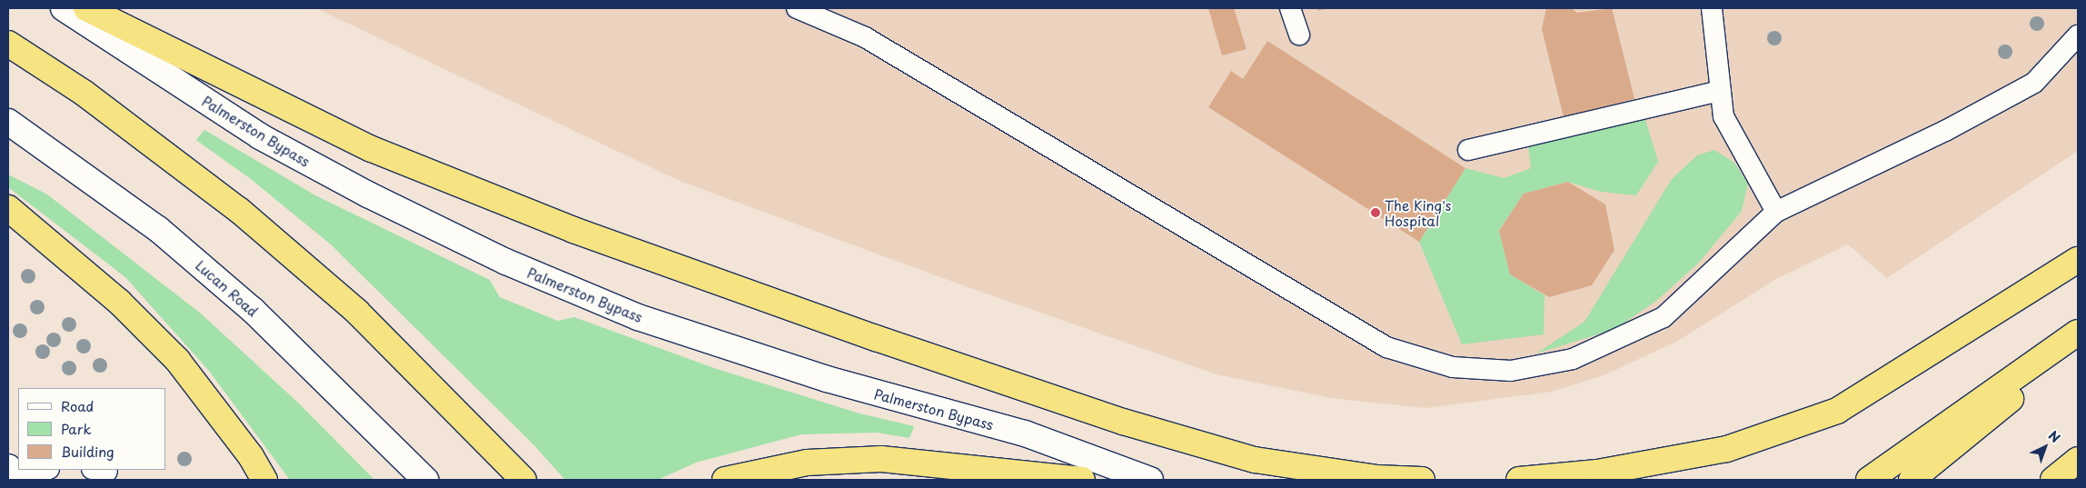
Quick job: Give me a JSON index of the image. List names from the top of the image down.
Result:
{
  "streets": {
    "main road": ["Palmerston Bypass", "Lucan Road"]
  },
  "places": ["The King's Hospital"],
  "legend": ["Road", "Park", "Building"],
  "north": "top right"
}
